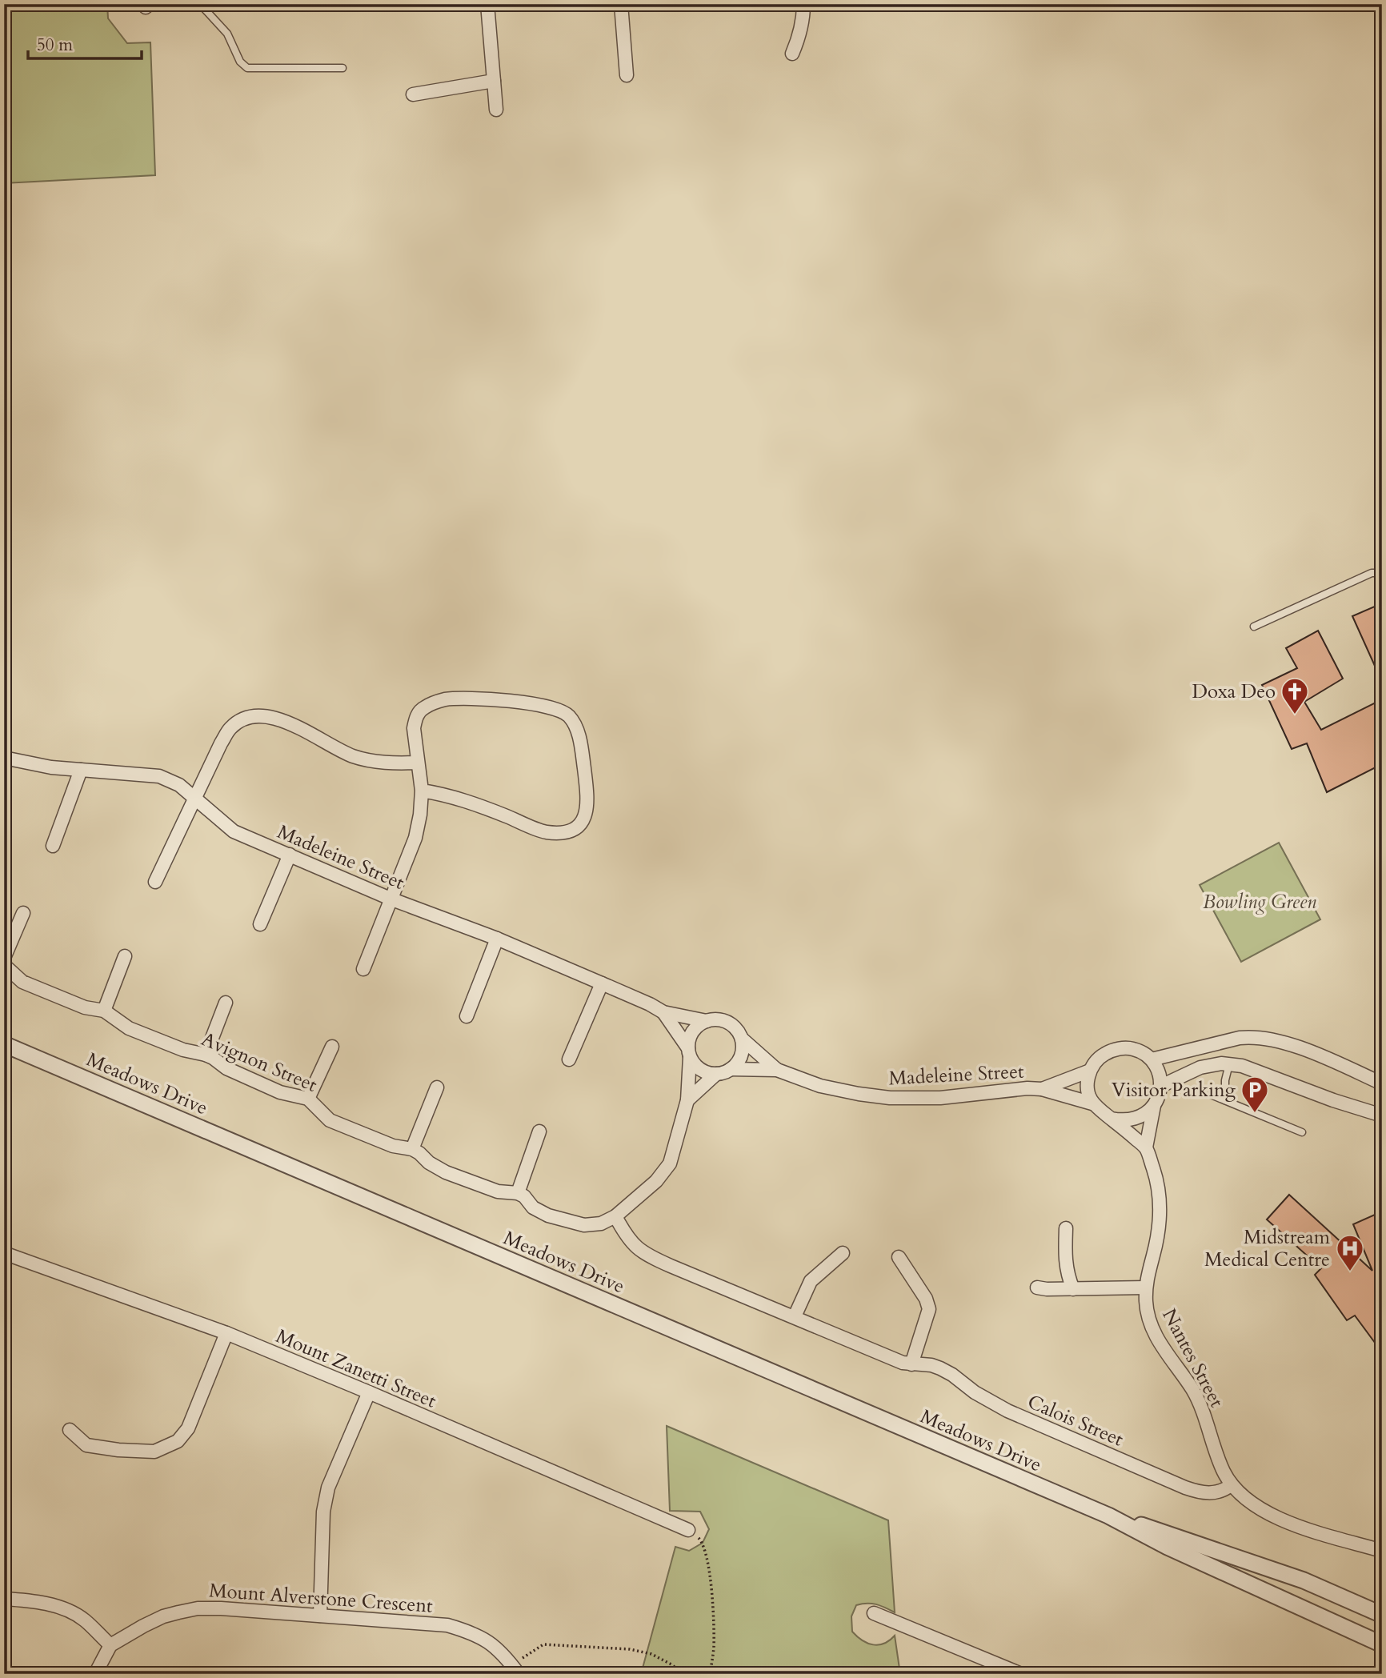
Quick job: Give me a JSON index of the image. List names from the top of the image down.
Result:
{
  "streets": {
    "street": [
      "Madeleine Street",
      "Avignon Street",
      "Meadows Drive",
      "Nantes Street",
      "Mount Zanetti Street",
      "Calois Street",
      "Mount Alverstone Crescent"
    ]
  },
  "crossings": [
    ["Madeleine Street", "Nantes Street"],
    ["Nantes Street", "Calois Street"]
  ],
  "parks": ["Bowling Green"],
  "places": {
    "church": ["Doxa Deo"],
    "parking": ["Visitor Parking"],
    "hospital": ["Midstream Medical Centre"]
  },
  "scale_bar": "50 m"
}
